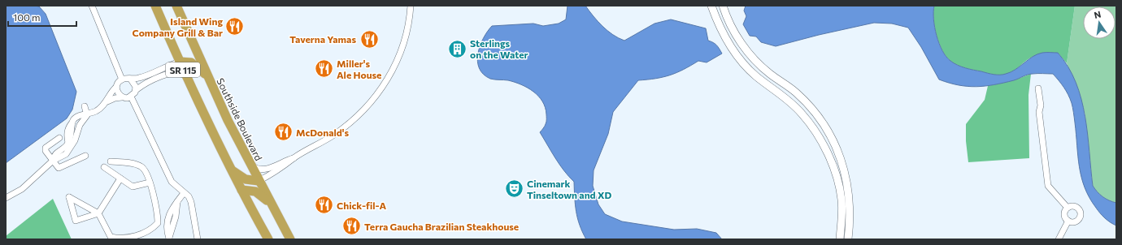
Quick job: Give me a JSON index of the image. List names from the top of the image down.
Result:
{
  "streets": {
    "highway": ["SR 115", "Southside Boulevard"]
  },
  "places": {
    "restaurant": [
      "Island Wing Company Grill & Bar",
      "Taverna Yamas",
      "Miller's Ale House",
      "McDonald's",
      "Chick-fil-A",
      "Terra Gaucha Brazilian Steakhouse"
    ],
    "building": ["Sterlings on the Water"],
    "theatre": ["Cinemark Tinseltown and XD"]
  },
  "scale_bar": "100 m",
  "north": "top"
}
